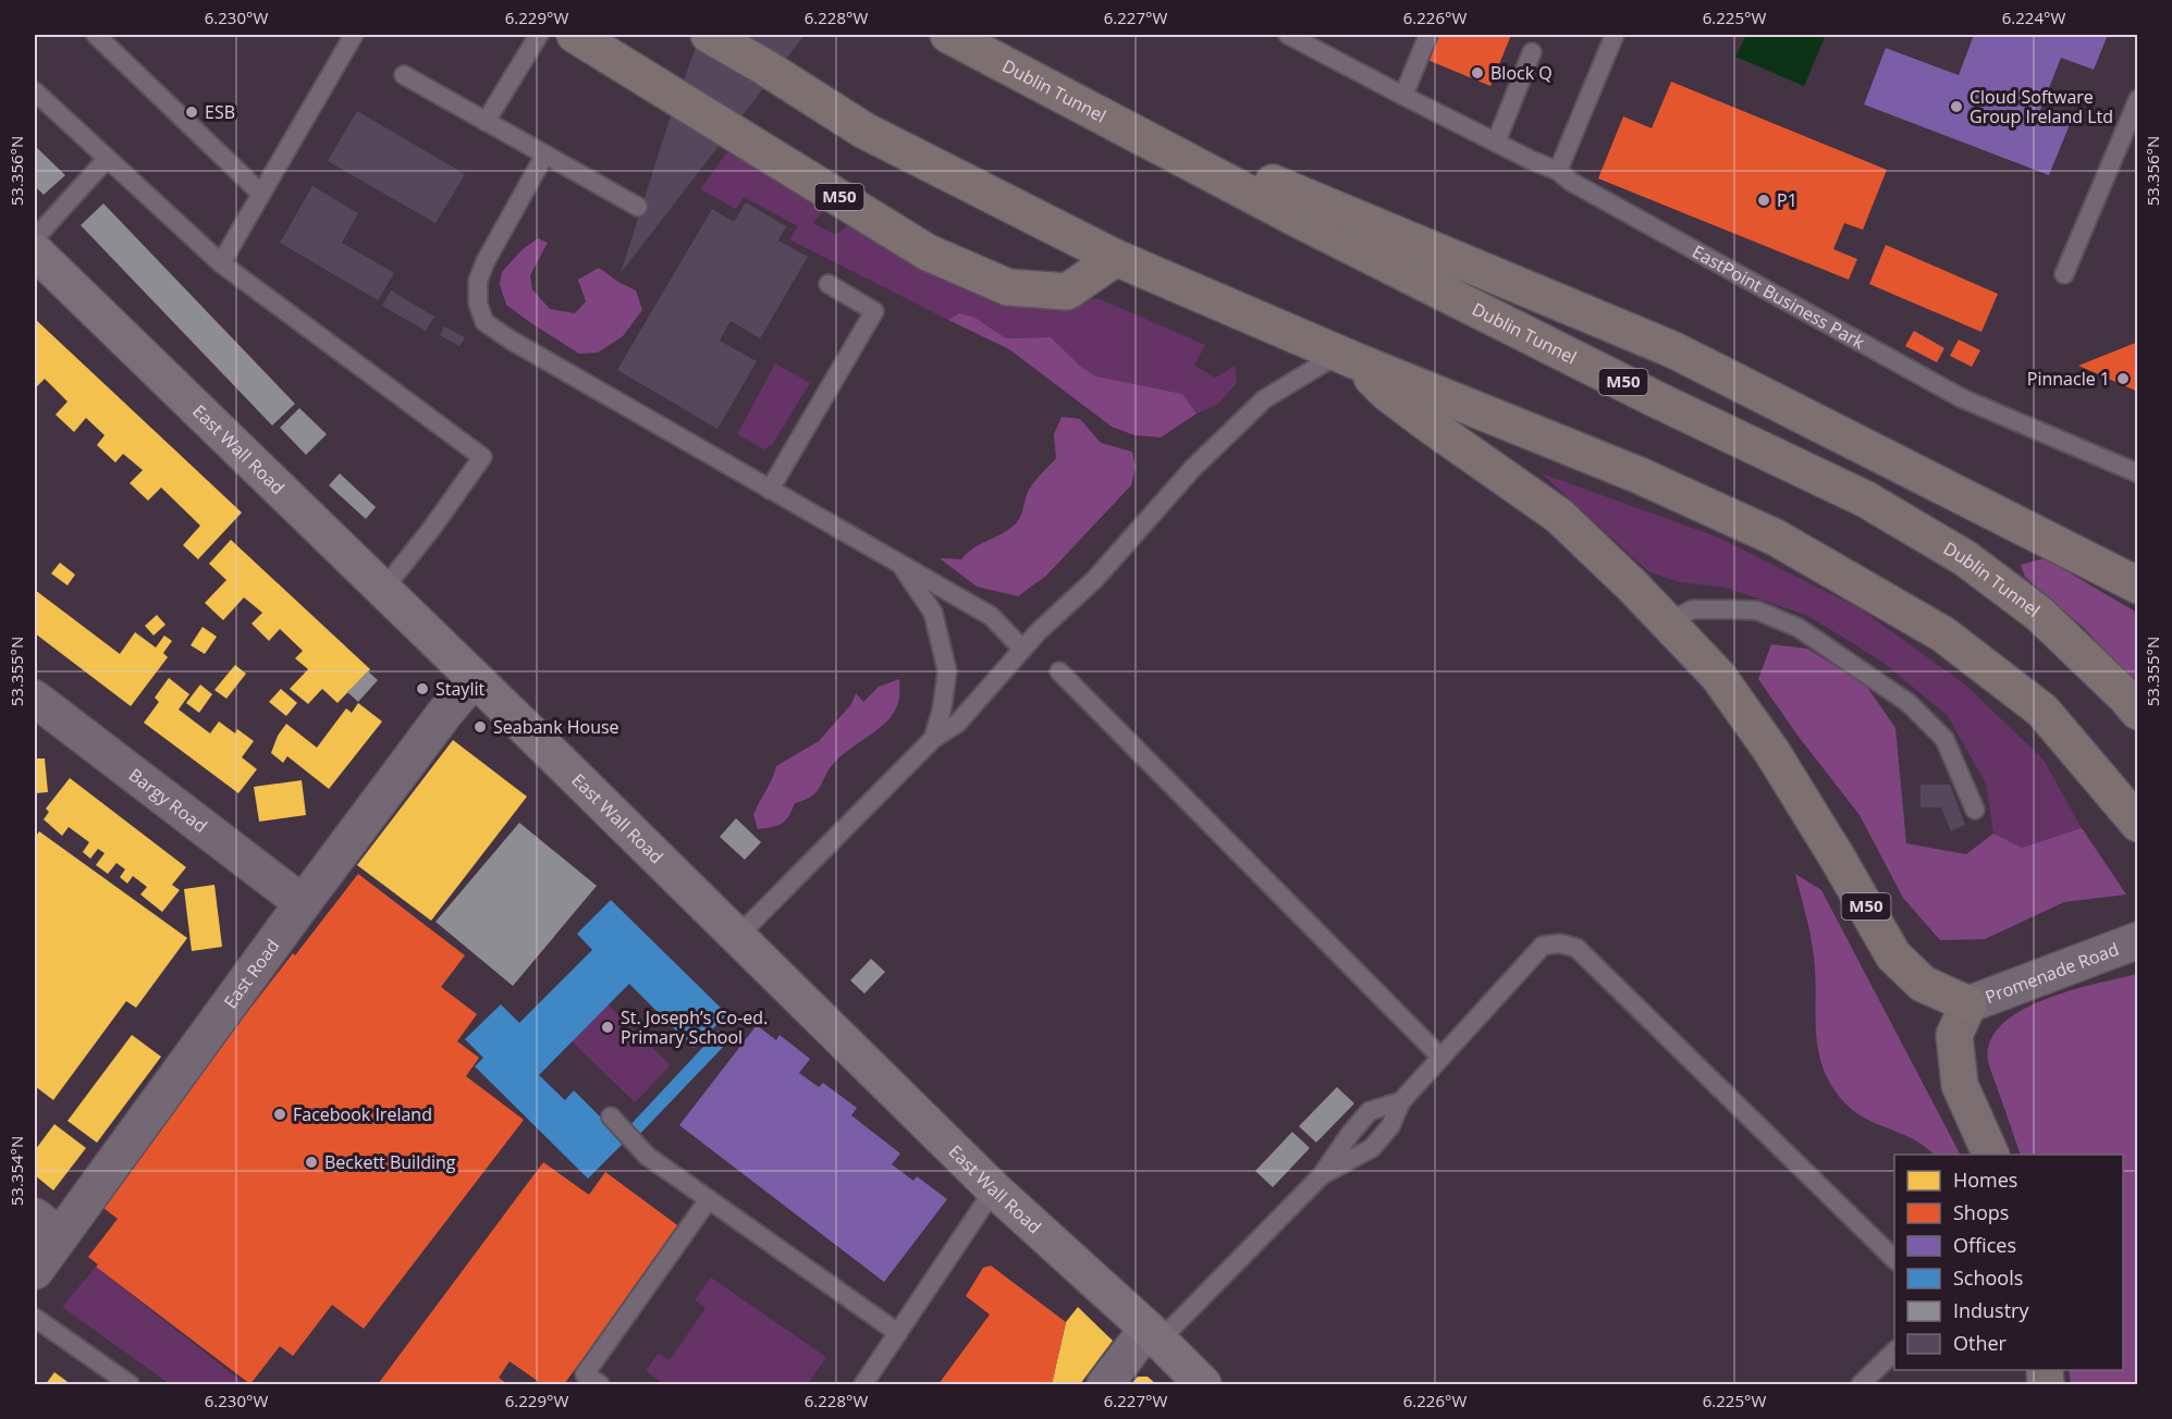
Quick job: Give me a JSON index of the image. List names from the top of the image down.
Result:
{
  "streets": {
    "highway": ["Dublin Tunnel", "M50"],
    "main road": ["East Wall Road"],
    "street": ["Bargy Road", "Promenade Road", "East Road"],
    "lane": ["EastPoint Business Park"]
  },
  "crossings": [
    ["Dublin Tunnel", "M50"],
    ["M50", "Promenade Road"],
    ["East Wall Road", "East Road"],
    ["Bargy Road", "East Road"]
  ],
  "places": [
    "Block Q",
    "Cloud Software Group Ireland Ltd",
    "ESB",
    "P1",
    "Pinnacle 1",
    "Staylit",
    "Seabank House",
    "St. Joseph’s Co-ed. Primary School",
    "Facebook Ireland",
    "Beckett Building"
  ],
  "legend": [
    "Homes",
    "Shops",
    "Offices",
    "Schools",
    "Industry",
    "Other"
  ],
  "coordinates": [
    "6.230°W",
    "6.229°W",
    "6.228°W",
    "6.227°W",
    "6.226°W",
    "6.225°W",
    "6.224°W",
    "53.356°N",
    "53.355°N",
    "53.354°N"
  ]
}
